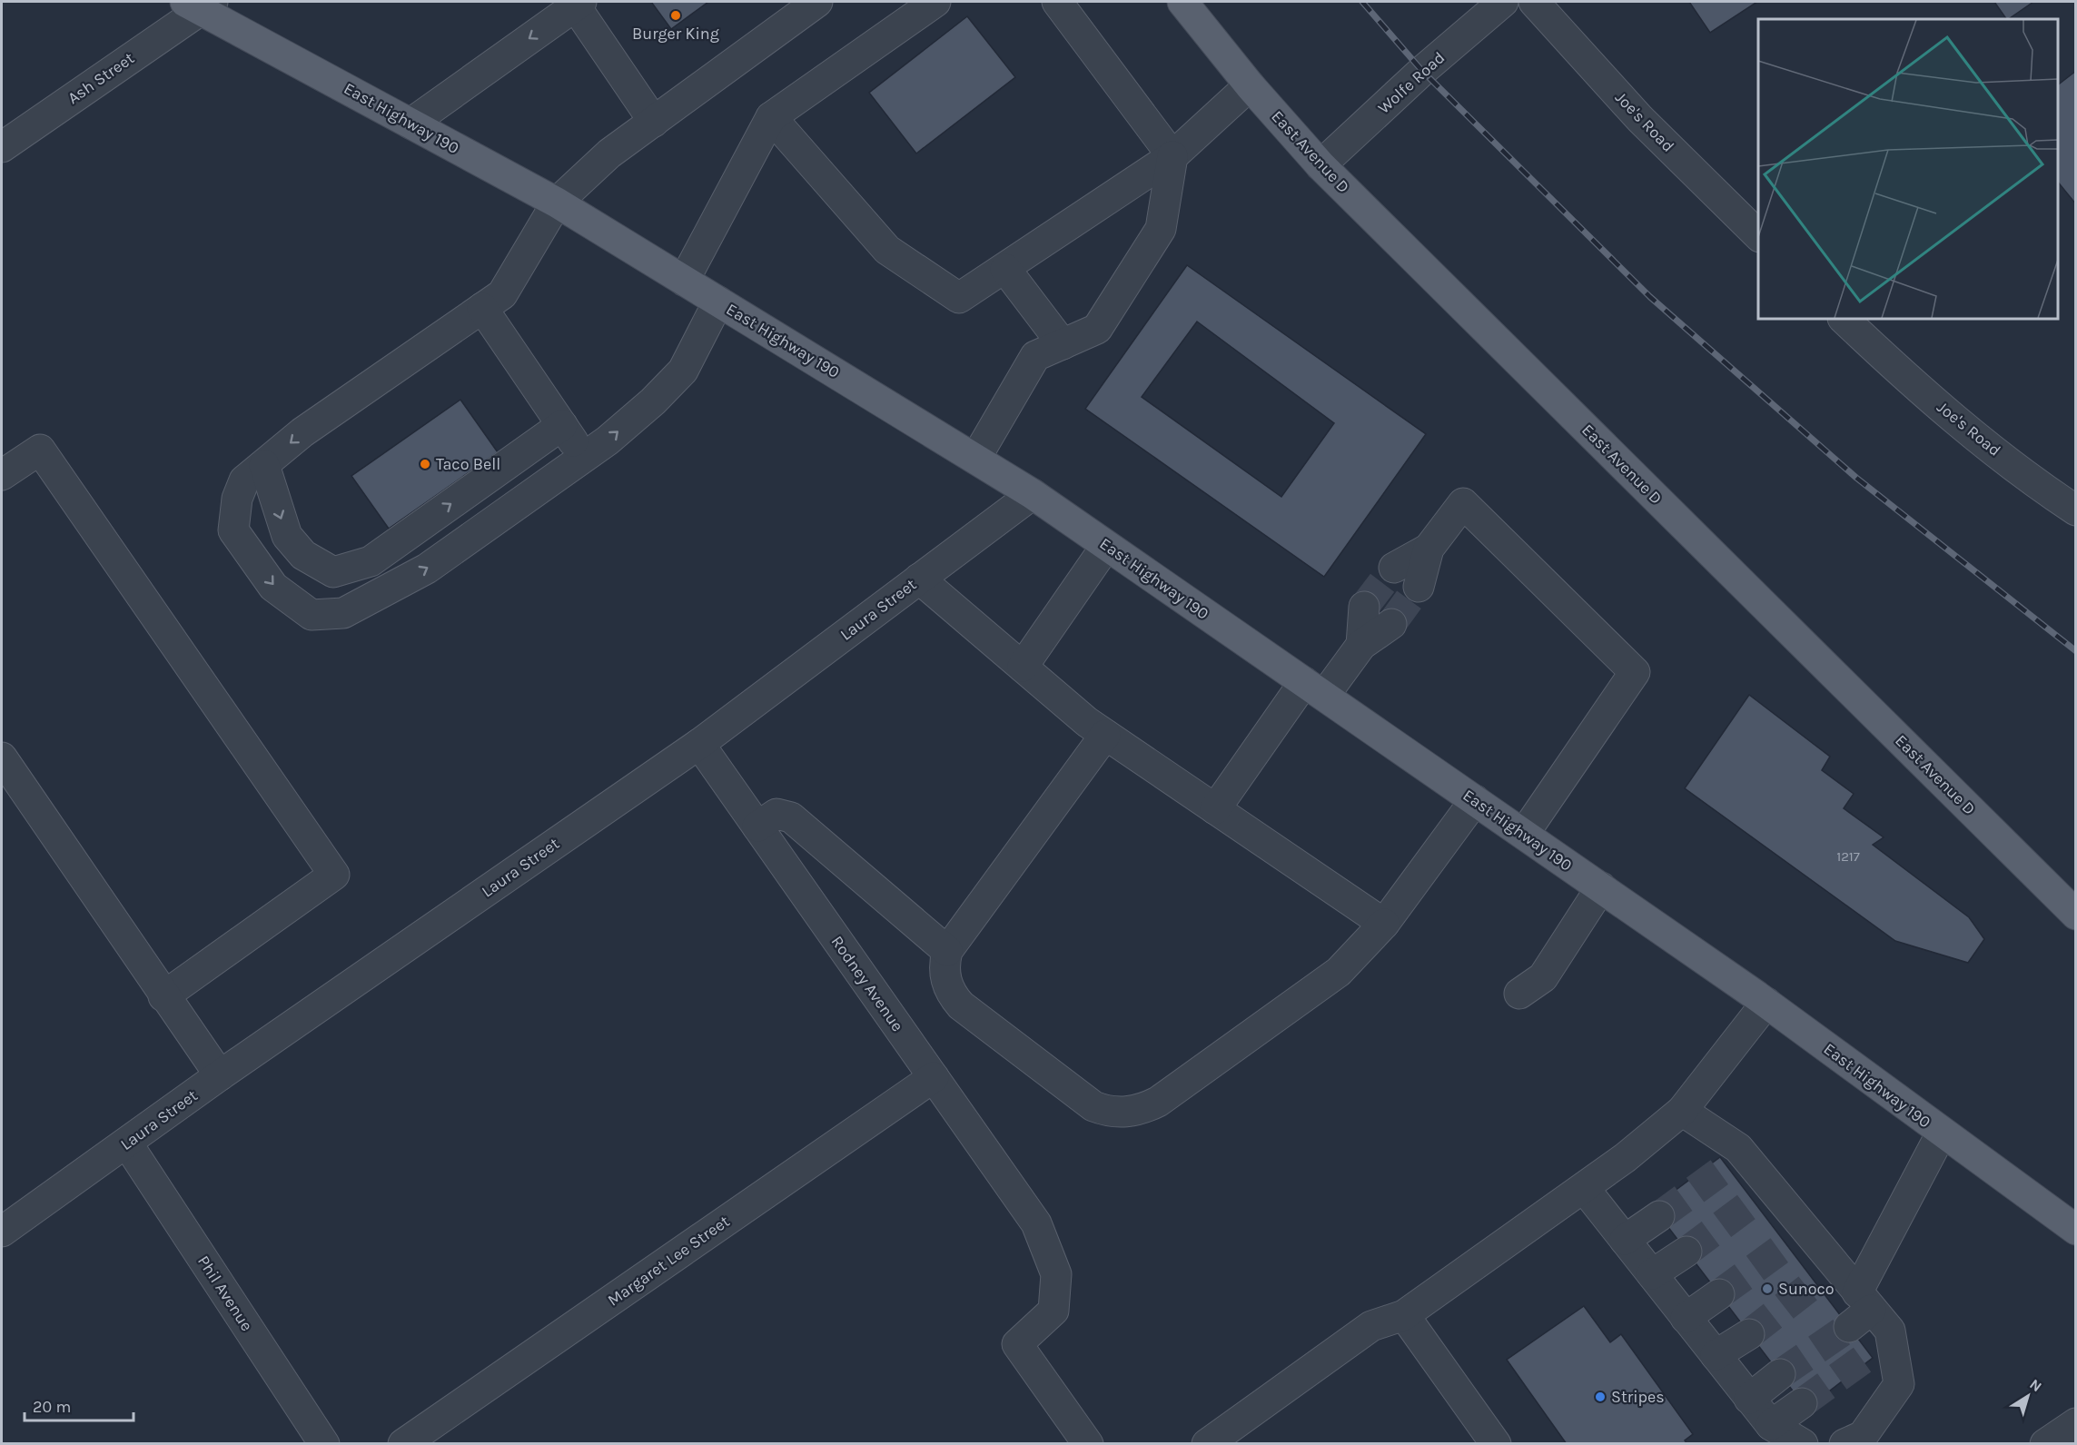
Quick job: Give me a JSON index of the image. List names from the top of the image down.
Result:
{
  "streets": {
    "main road": ["East Highway 190", "East Avenue D"],
    "street": [
      "Ash Street",
      "Wolfe Road",
      "Joe's Road",
      "Laura Street",
      "Rodney Avenue",
      "Margaret Lee Street",
      "Phil Avenue"
    ]
  },
  "crossings": [
    ["Ash Street", "East Highway 190"],
    ["Wolfe Road", "East Avenue D"],
    ["East Highway 190", "Laura Street"],
    ["Laura Street", "Rodney Avenue"],
    ["Laura Street", "Phil Avenue"],
    ["Rodney Avenue", "Margaret Lee Street"]
  ],
  "places": [
    "Burger King",
    "Taco Bell",
    "Sunoco",
    "Stripes"
  ],
  "house_numbers": ["1217"],
  "scale_bar": "20 m",
  "north": "top right"
}
